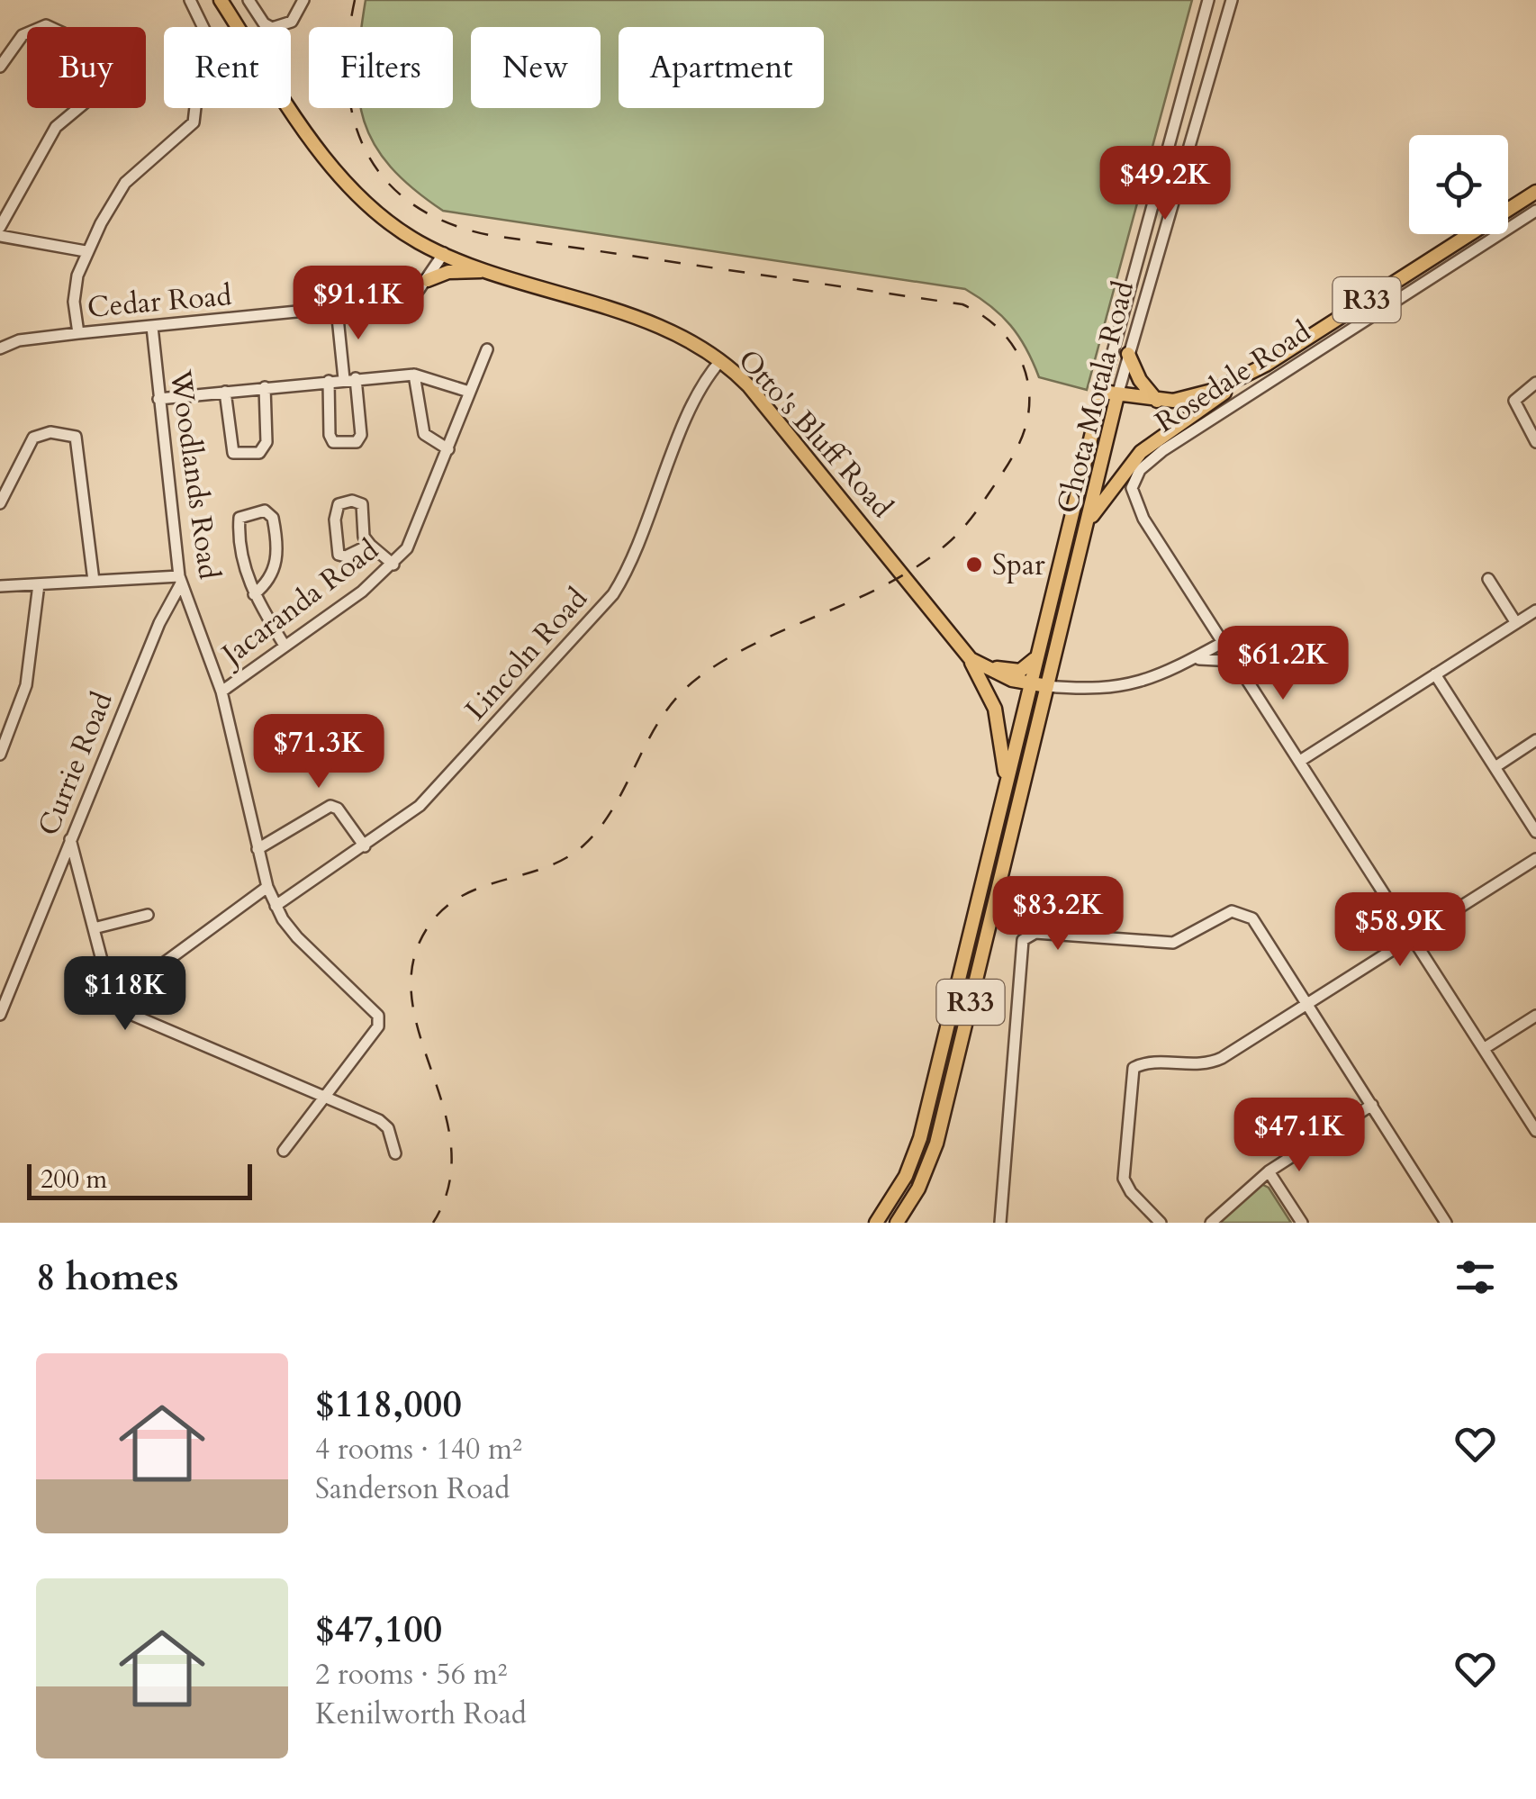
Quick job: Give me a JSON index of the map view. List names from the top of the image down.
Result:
{
  "streets": {
    "main road": ["R33", "Chota Motala Road", "Otto's Bluff Road"],
    "street": [
      "Cedar Road",
      "Rosedale Road",
      "Woodlands Road",
      "Jacaranda Road",
      "Lincoln Road",
      "Currie Road"
    ]
  },
  "crossings": [
    ["R33", "Chota Motala Road"],
    ["Cedar Road", "Otto's Bluff Road"],
    ["Cedar Road", "Woodlands Road"],
    ["Chota Motala Road", "Otto's Bluff Road"],
    ["Otto's Bluff Road", "Lincoln Road"],
    ["Woodlands Road", "Jacaranda Road"],
    ["Woodlands Road", "Lincoln Road"],
    ["Woodlands Road", "Currie Road"]
  ],
  "places": ["Spar"],
  "scale_bar": "200 m",
  "page": {
    "chip": [
      "Buy",
      "Rent",
      "Filters",
      "New",
      "Apartment"
    ],
    "price": [
      "$49.2K",
      "$91.1K",
      "$61.2K",
      "$71.3K",
      "$83.2K",
      "$58.9K",
      "$118K",
      "$47.1K"
    ],
    "scale": "200 m",
    "heading": "8 homes",
    "list": [
      {
        "name": "$118,000",
        "note": "4 rooms · 140 m² · Sanderson Road"
      },
      {
        "name": "$47,100",
        "note": "2 rooms · 56 m² · Kenilworth Road"
      }
    ]
  }
}
